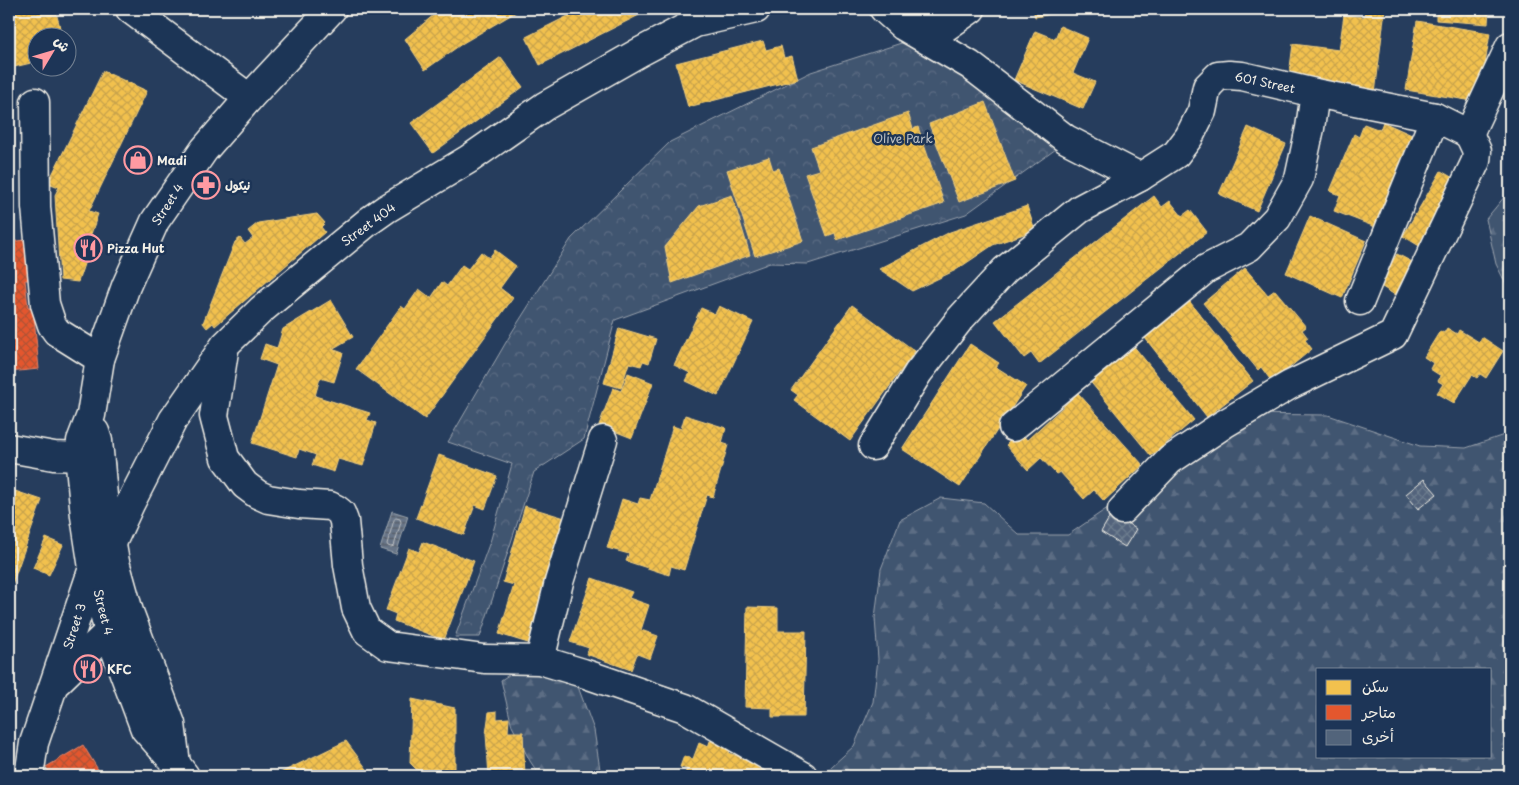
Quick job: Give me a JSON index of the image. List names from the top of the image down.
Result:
{
  "streets": {
    "street": [
      "601 Street",
      "Street 4",
      "Street 404",
      "Street 3"
    ]
  },
  "crossings": [
    ["Street 4", "Street 404"],
    ["Street 4", "Street 3"],
    ["Street 404", "Street 3"]
  ],
  "parks": ["Olive Park"],
  "places": {
    "shop": ["Madi"],
    "pharmacy": ["نيكول"],
    "restaurant": ["Pizza Hut", "KFC"]
  },
  "legend": ["سكن", "متاجر", "أخرى"],
  "north": "top right"
}
